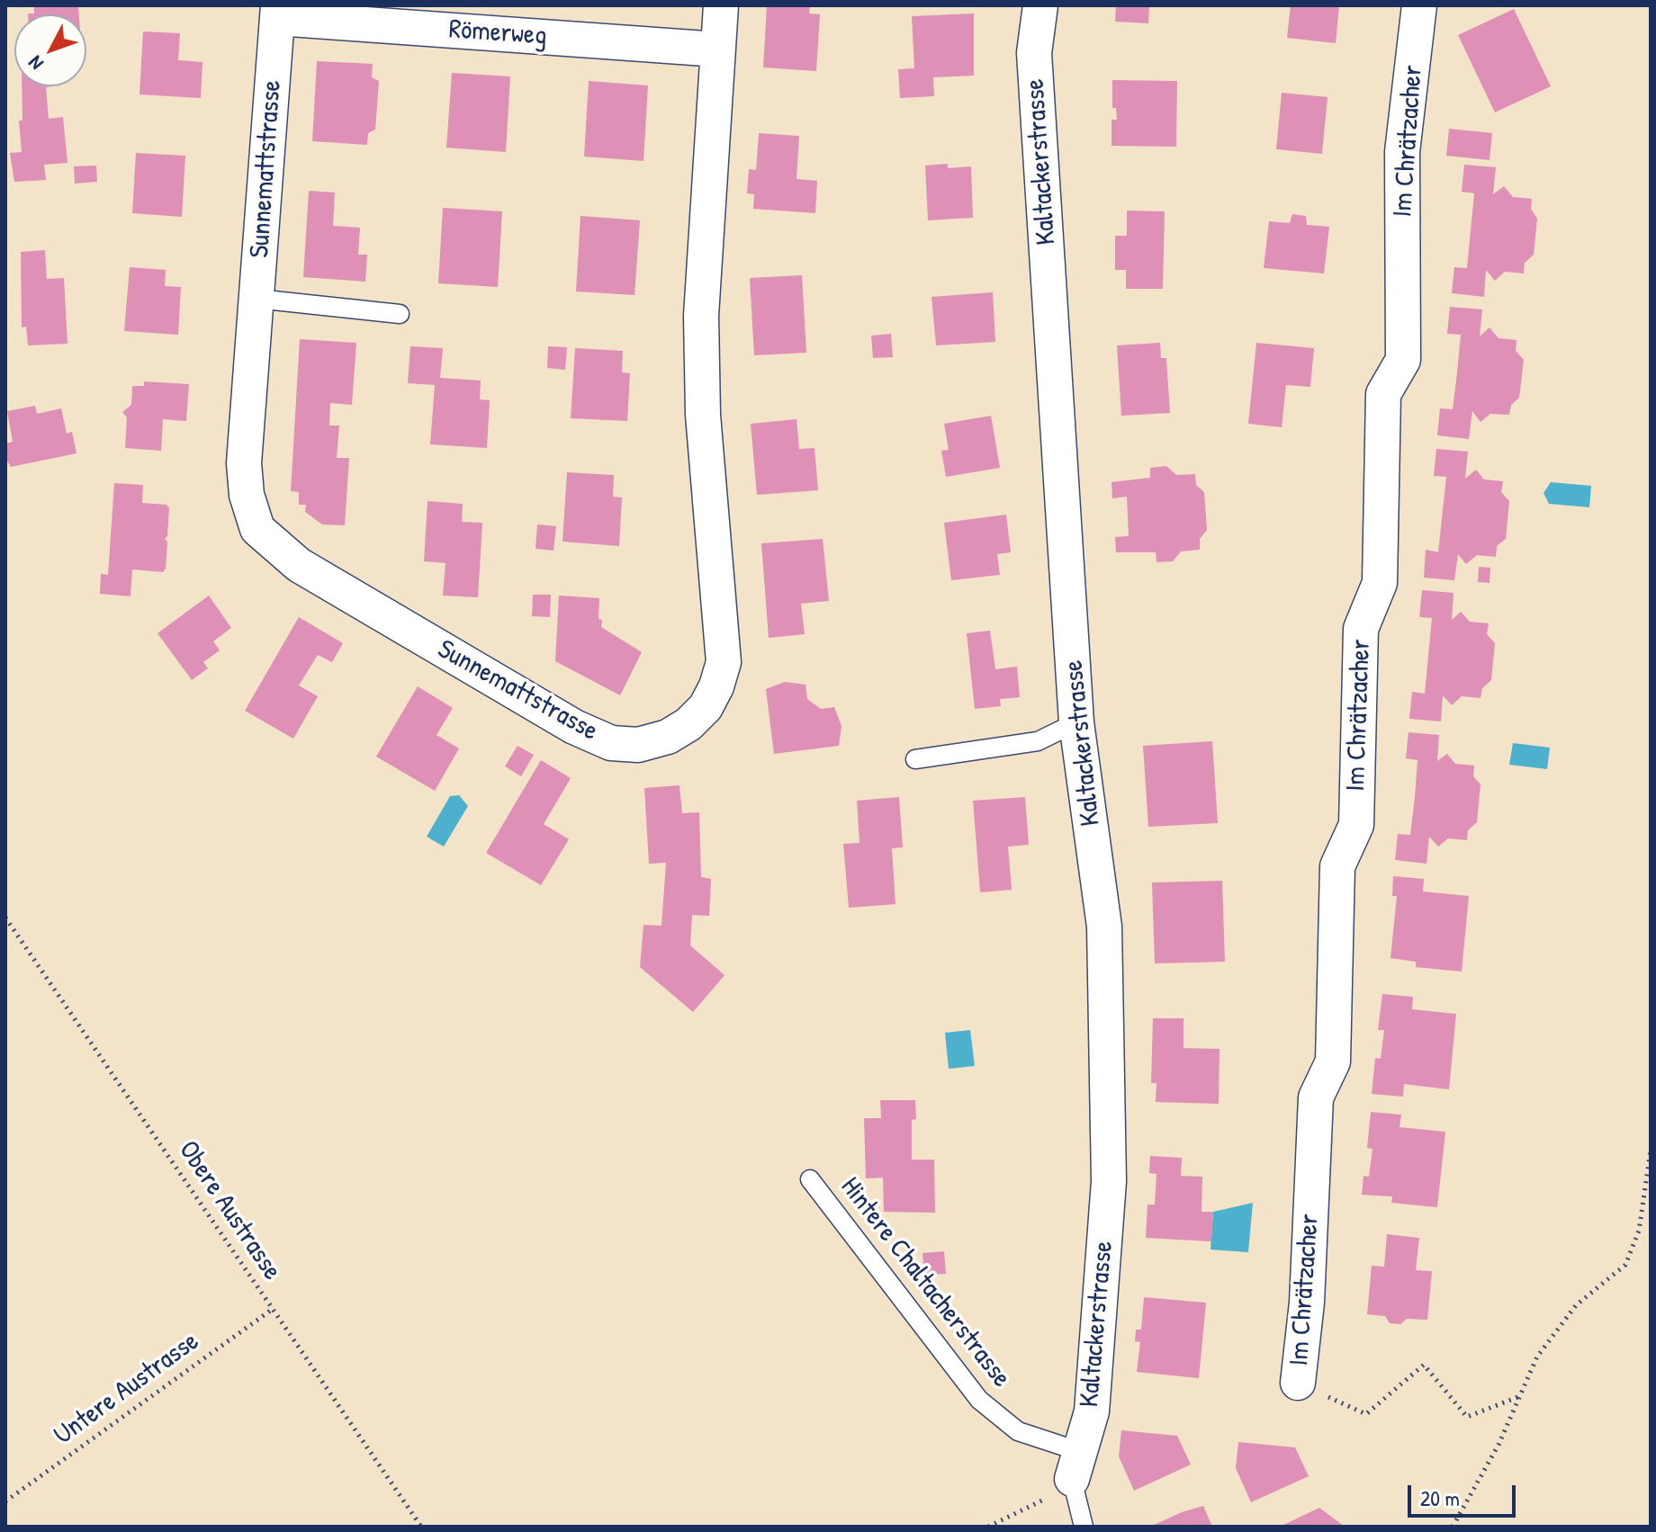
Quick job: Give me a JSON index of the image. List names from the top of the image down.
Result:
{
  "streets": {
    "street": [
      "Römerweg",
      "Im Chrätzacher",
      "Kaltackerstrasse",
      "Sunnemattstrasse"
    ],
    "lane": ["Hintere Chaltacherstrasse"],
    "path": ["Obere Austrasse", "Untere Austrasse"]
  },
  "crossings": [
    ["Römerweg", "Sunnemattstrasse"],
    ["Kaltackerstrasse", "Hintere Chaltacherstrasse"],
    ["Obere Austrasse", "Untere Austrasse"]
  ],
  "scale_bar": "20 m",
  "north": "bottom left"
}
